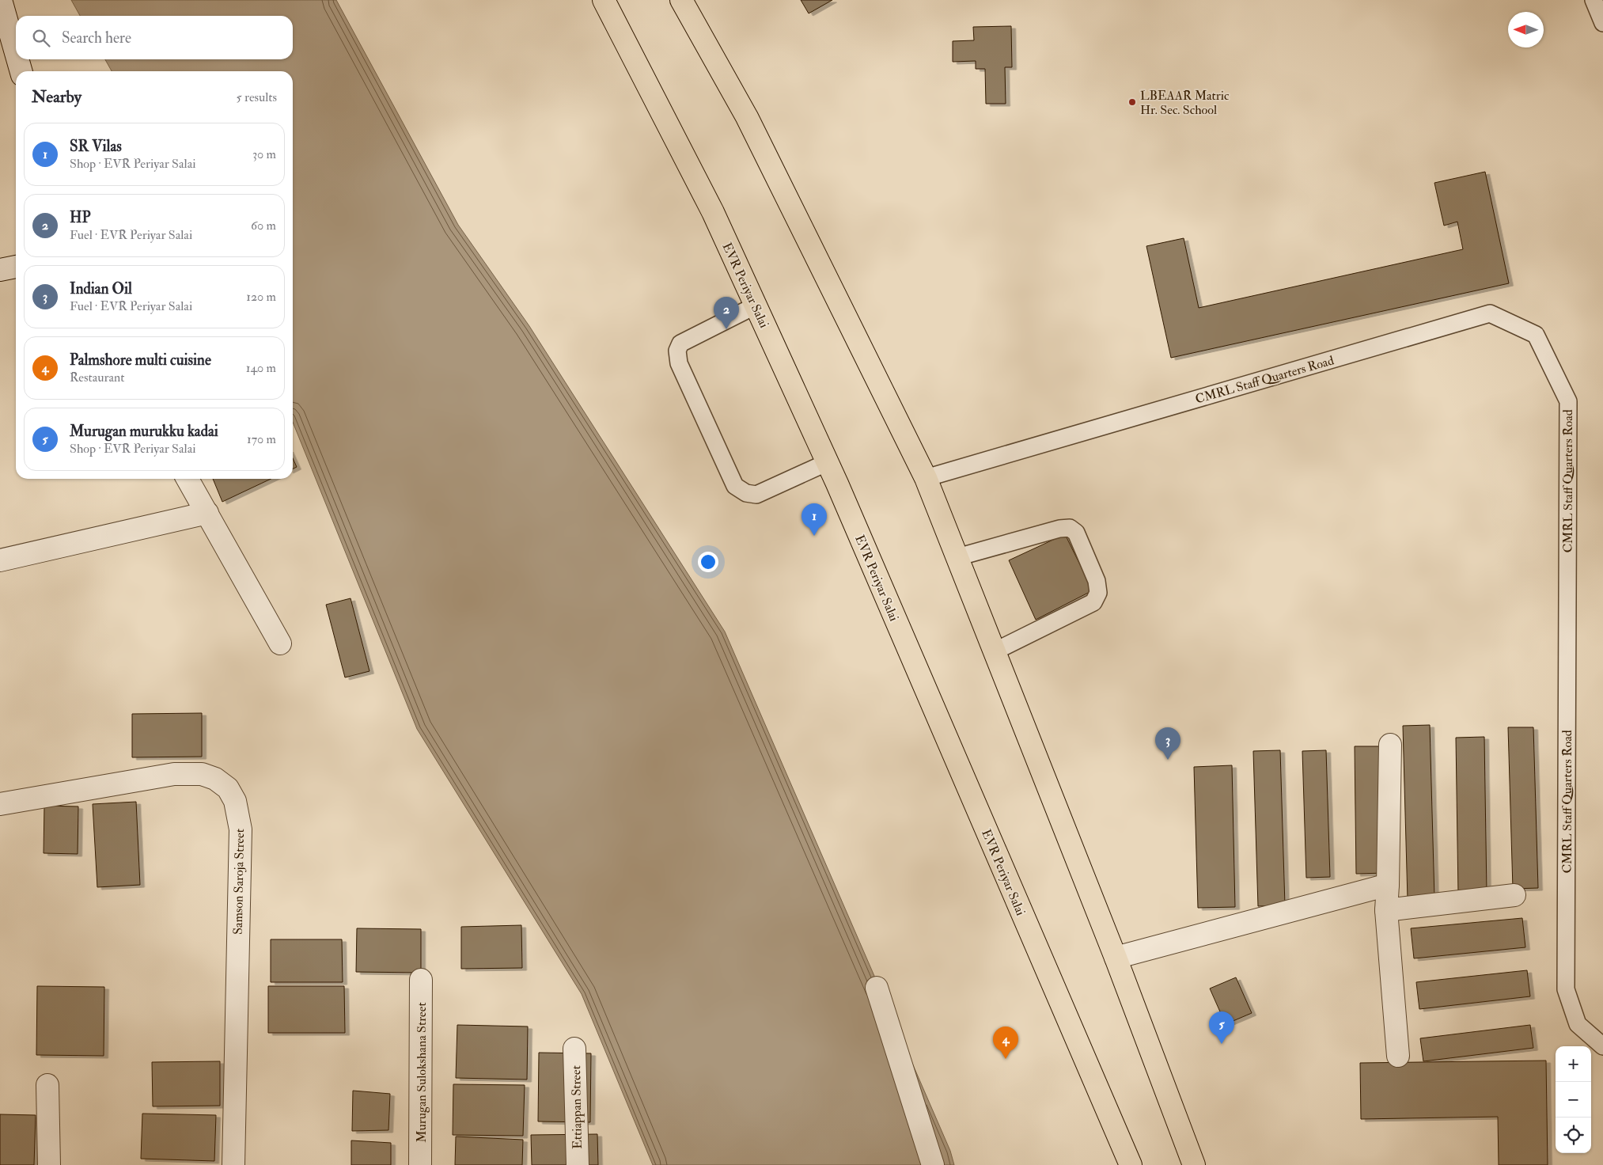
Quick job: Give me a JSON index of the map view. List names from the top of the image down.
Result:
{
  "streets": {
    "main road": ["EVR Periyar Salai"],
    "street": ["Samson Saroja Street", "Murugan Sulokshana Street", "Ettiappan Street"],
    "lane": ["CMRL Staff Quarters Road"]
  },
  "places": ["LBEAAR Matric Hr. Sec. School"],
  "north": "left",
  "page": {
    "search": "Search here",
    "heading": ["Nearby", "5 results"],
    "list": [
      {
        "mark": "1",
        "name": "SR Vilas",
        "note": "Shop · EVR Periyar Salai",
        "value": "30 m"
      },
      {
        "mark": "2",
        "name": "HP",
        "note": "Fuel · EVR Periyar Salai",
        "value": "60 m"
      },
      {
        "mark": "3",
        "name": "Indian Oil",
        "note": "Fuel · EVR Periyar Salai",
        "value": "120 m"
      },
      {
        "mark": "4",
        "name": "Palmshore multi cuisine",
        "note": "Restaurant",
        "value": "140 m"
      },
      {
        "mark": "5",
        "name": "Murugan murukku kadai",
        "note": "Shop · EVR Periyar Salai",
        "value": "170 m"
      }
    ],
    "pins": [
      "2",
      "1",
      "3",
      "5",
      "4"
    ],
    "map_buttons": ["+", "−"]
  }
}
